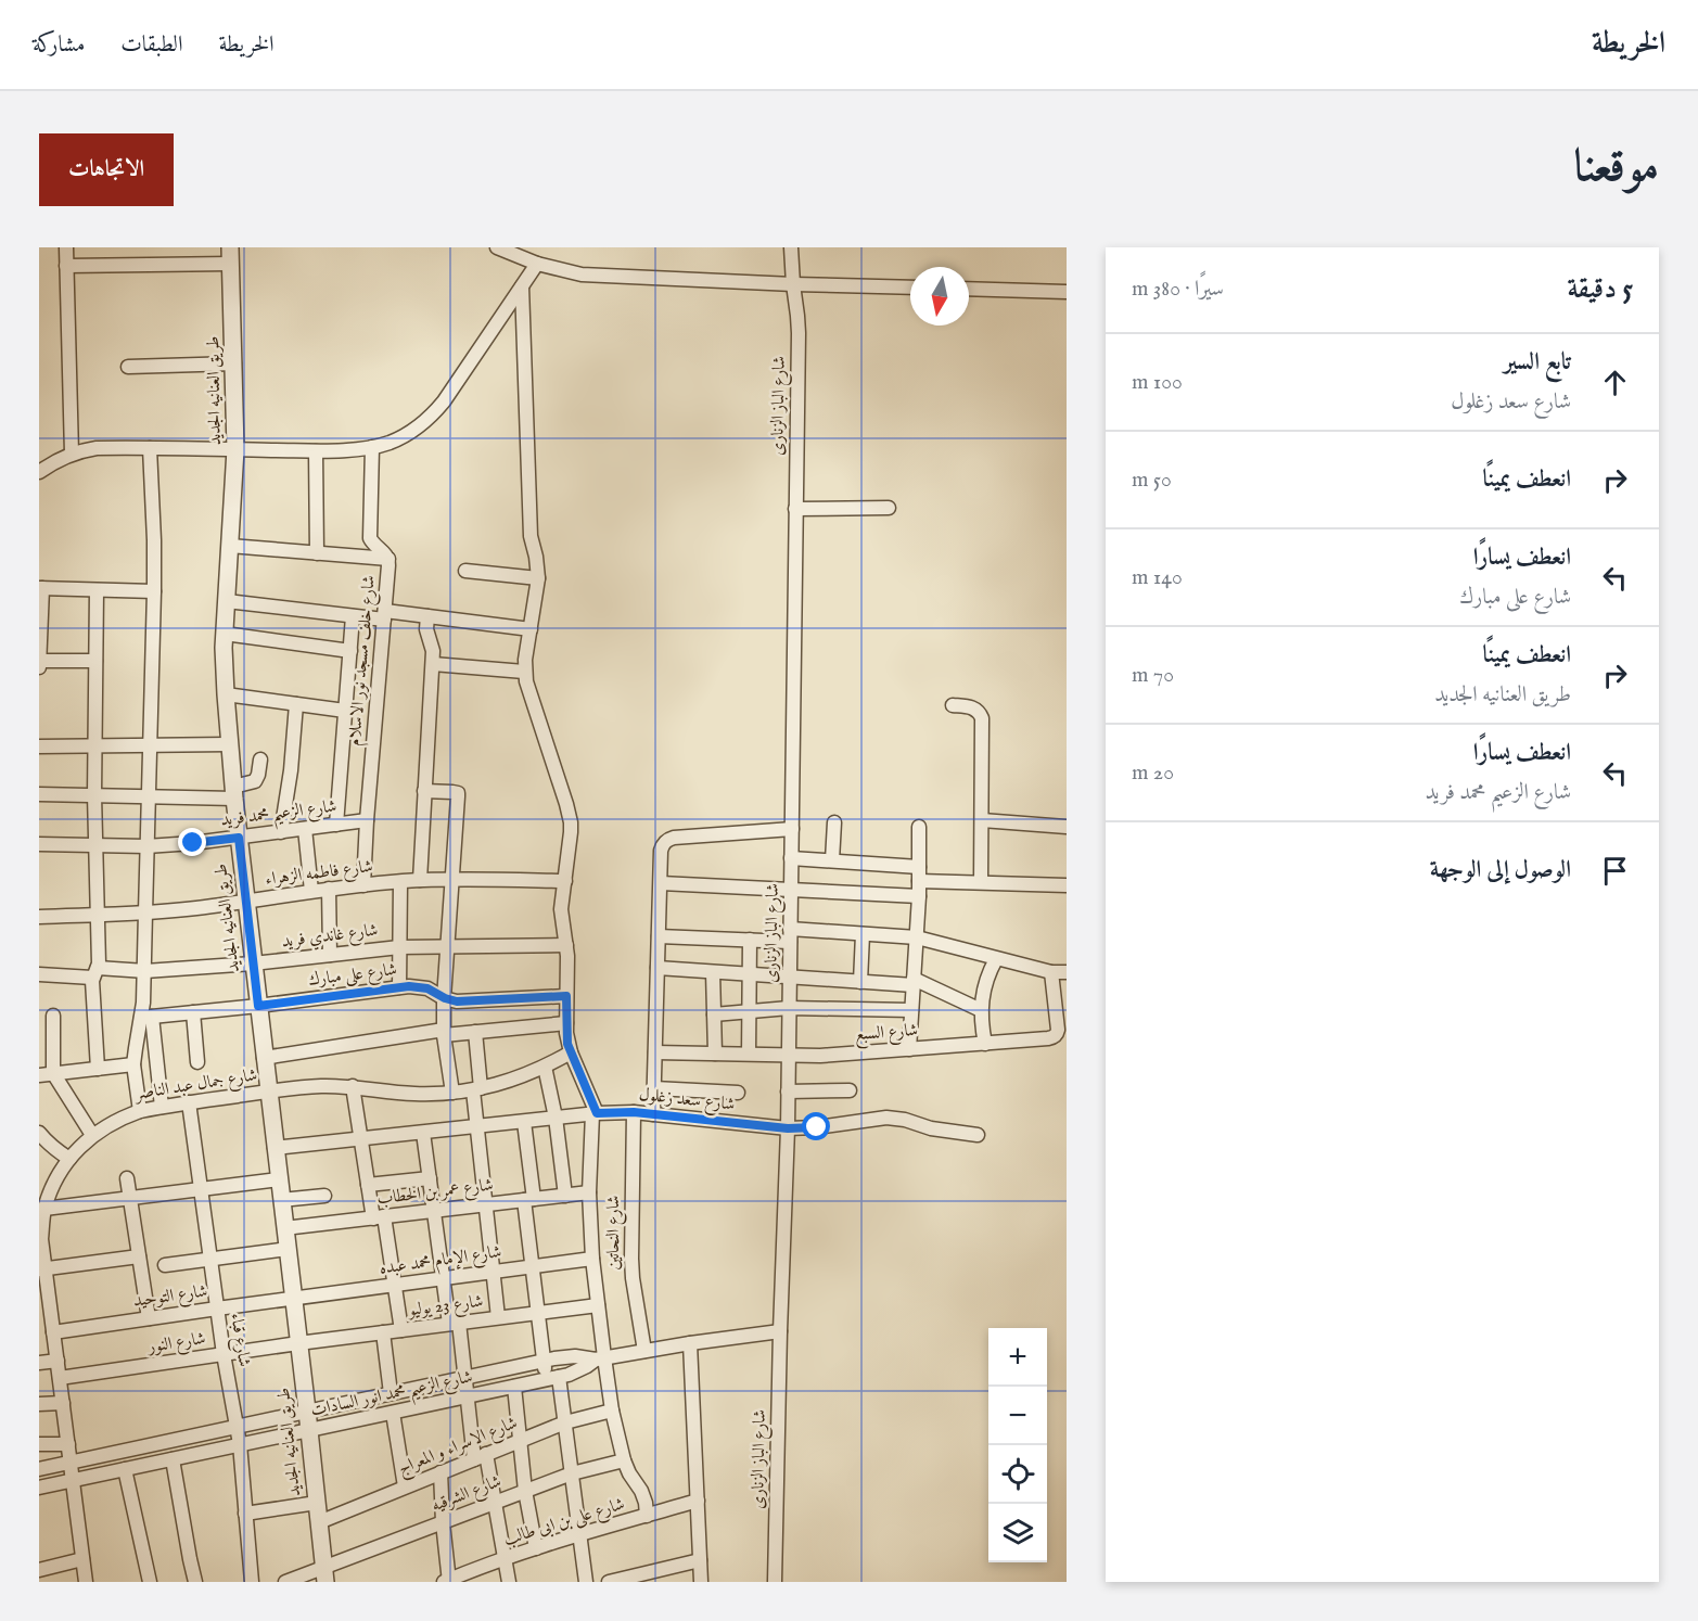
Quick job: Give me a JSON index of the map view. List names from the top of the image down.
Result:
{
  "streets": {
    "street": [
      "طريق العنانيه الجديد",
      "شارع الباز الزنارى",
      "شارع خلف مسجد نور الاسلام",
      "شارع الزعيم محمد فريد",
      "شارع فاطمه الزهراء",
      "شارع غاندي فريد",
      "شارع على مبارك",
      "شارع السبع",
      "شارع جمال عبد الناصر",
      "شارع سعد زغلول",
      "شارع عمر بن الخطاب",
      "شارع النحاتين",
      "شارع الإمام محمد عبده",
      "شارع التوحيد",
      "شارع 23 يوليو",
      "شارع قباء",
      "شارع النور",
      "شارع الزعيم محمد انور السادات",
      "شارع الاسراء و المعراج",
      "شارع الشرقيه",
      "شارع على بن ابى طالب"
    ]
  },
  "crossings": [
    ["طريق العنانيه الجديد", "شارع الزعيم محمد فريد"],
    ["طريق العنانيه الجديد", "شارع فاطمه الزهراء"],
    ["طريق العنانيه الجديد", "شارع غاندي فريد"],
    ["طريق العنانيه الجديد", "شارع على مبارك"],
    ["طريق العنانيه الجديد", "شارع جمال عبد الناصر"],
    ["طريق العنانيه الجديد", "شارع سعد زغلول"],
    ["طريق العنانيه الجديد", "شارع عمر بن الخطاب"],
    ["طريق العنانيه الجديد", "شارع الإمام محمد عبده"],
    ["طريق العنانيه الجديد", "شارع التوحيد"],
    ["طريق العنانيه الجديد", "شارع 23 يوليو"],
    ["طريق العنانيه الجديد", "شارع النور"],
    ["طريق العنانيه الجديد", "شارع الزعيم محمد انور السادات"],
    ["طريق العنانيه الجديد", "شارع الاسراء و المعراج"],
    ["طريق العنانيه الجديد", "شارع الشرقيه"],
    ["شارع الباز الزنارى", "شارع السبع"],
    ["شارع الباز الزنارى", "شارع سعد زغلول"],
    ["شارع الباز الزنارى", "شارع الزعيم محمد انور السادات"],
    ["شارع خلف مسجد نور الاسلام", "شارع الزعيم محمد فريد"],
    ["شارع خلف مسجد نور الاسلام", "شارع فاطمه الزهراء"],
    ["شارع جمال عبد الناصر", "شارع التوحيد"],
    ["شارع جمال عبد الناصر", "شارع قباء"],
    ["شارع جمال عبد الناصر", "شارع النور"],
    ["شارع جمال عبد الناصر", "شارع الزعيم محمد انور السادات"],
    ["شارع سعد زغلول", "شارع النحاتين"],
    ["شارع النحاتين", "شارع الزعيم محمد انور السادات"],
    ["شارع الإمام محمد عبده", "شارع التوحيد"],
    ["شارع التوحيد", "شارع قباء"],
    ["شارع 23 يوليو", "شارع النور"],
    ["شارع قباء", "شارع النور"],
    ["شارع قباء", "شارع الزعيم محمد انور السادات"]
  ],
  "north": "bottom",
  "page": {
    "header": "الخريطة",
    "nav": ["الخريطة", "الطبقات", "مشاركة"],
    "title": "موقعنا",
    "buttons": "الاتجاهات",
    "heading": ["5 دقيقة", "سيرًا · 380 m"],
    "list": [
      ["تابع السير", "شارع سعد زغلول", "100 m"],
      ["انعطف يمينًا", "50 m"],
      ["انعطف يسارًا", "شارع على مبارك", "140 m"],
      ["انعطف يمينًا", "طريق العنانيه الجديد", "70 m"],
      ["انعطف يسارًا", "شارع الزعيم محمد فريد", "20 m"],
      "الوصول إلى الوجهة"
    ],
    "map_buttons": ["+", "−"]
  }
}
